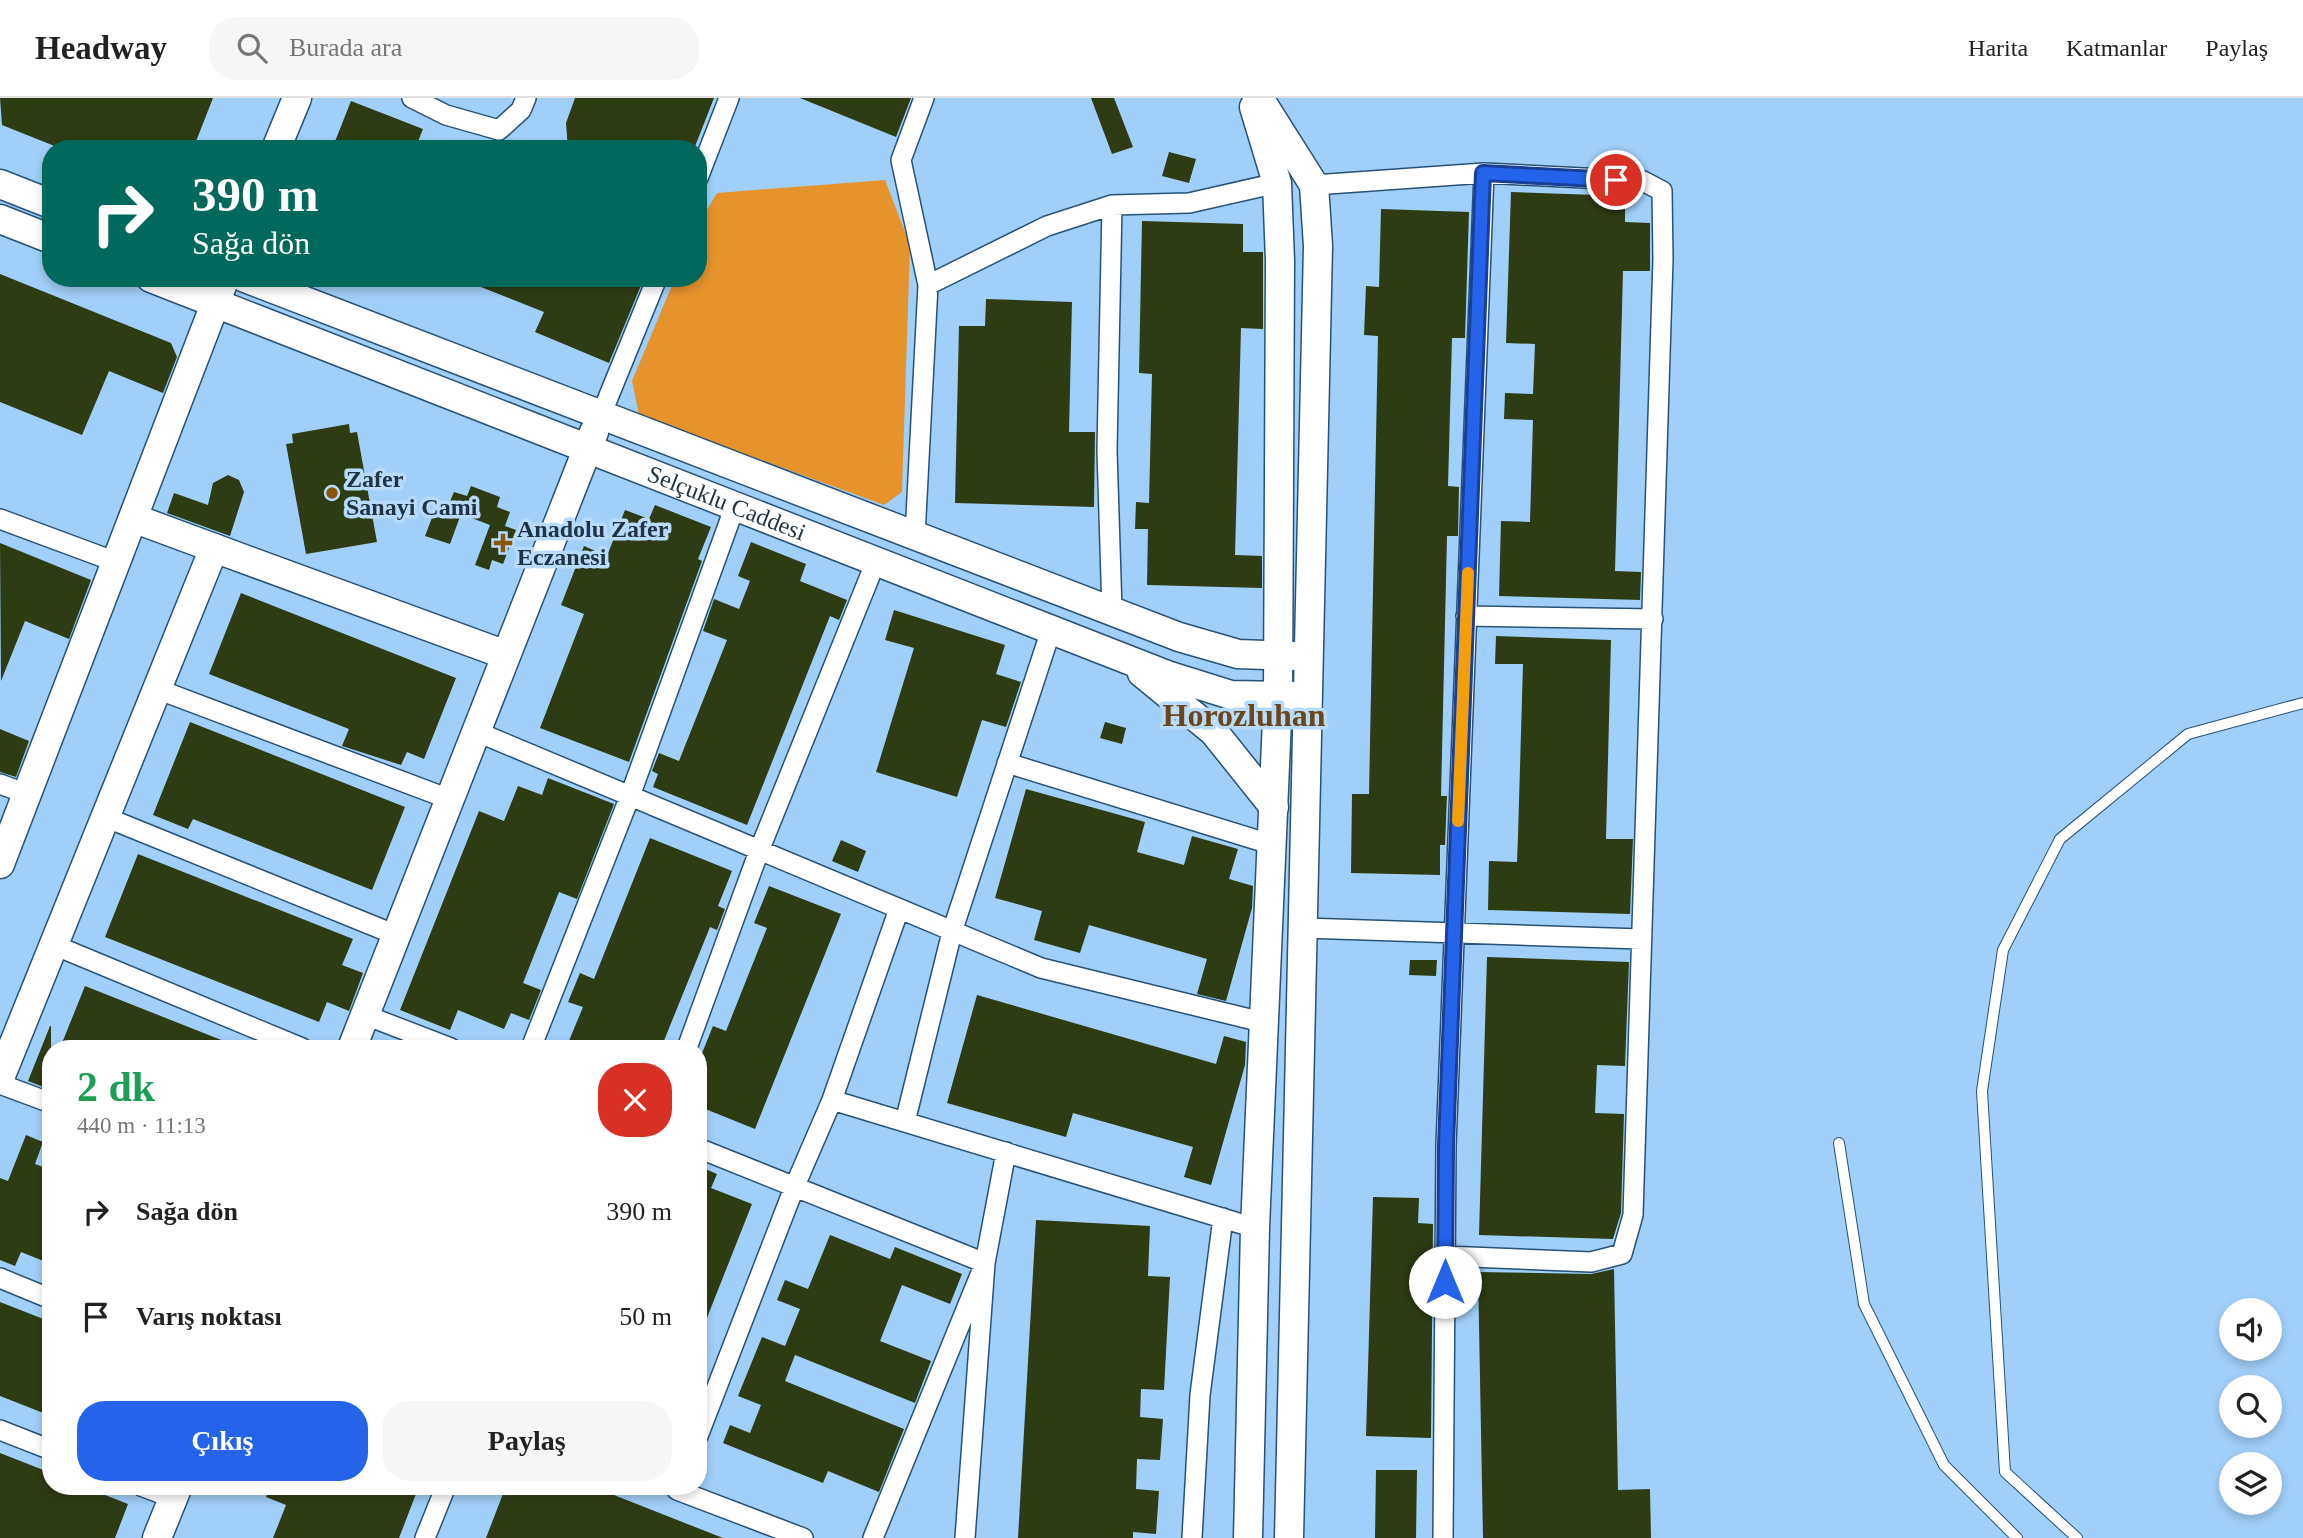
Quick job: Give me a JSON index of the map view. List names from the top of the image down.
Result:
{
  "streets": {
    "street": ["Selçuklu Caddesi"]
  },
  "districts": ["Horozluhan"],
  "places": {
    "other": ["Zafer Sanayi Cami"],
    "health": ["Anadolu Zafer Eczanesi"]
  },
  "page": {
    "header": "Headway",
    "search": "Burada ara",
    "nav": ["Harita", "Katmanlar", "Paylaş"],
    "turn": ["390 m", "Sağa dön"],
    "heading": ["2 dk", "440 m · 11:13"],
    "list": [
      {
        "name": "Sağa dön",
        "value": "390 m"
      },
      {
        "name": "Varış noktası",
        "value": "50 m"
      }
    ],
    "buttons": ["Çıkış", "Paylaş"]
  }
}
